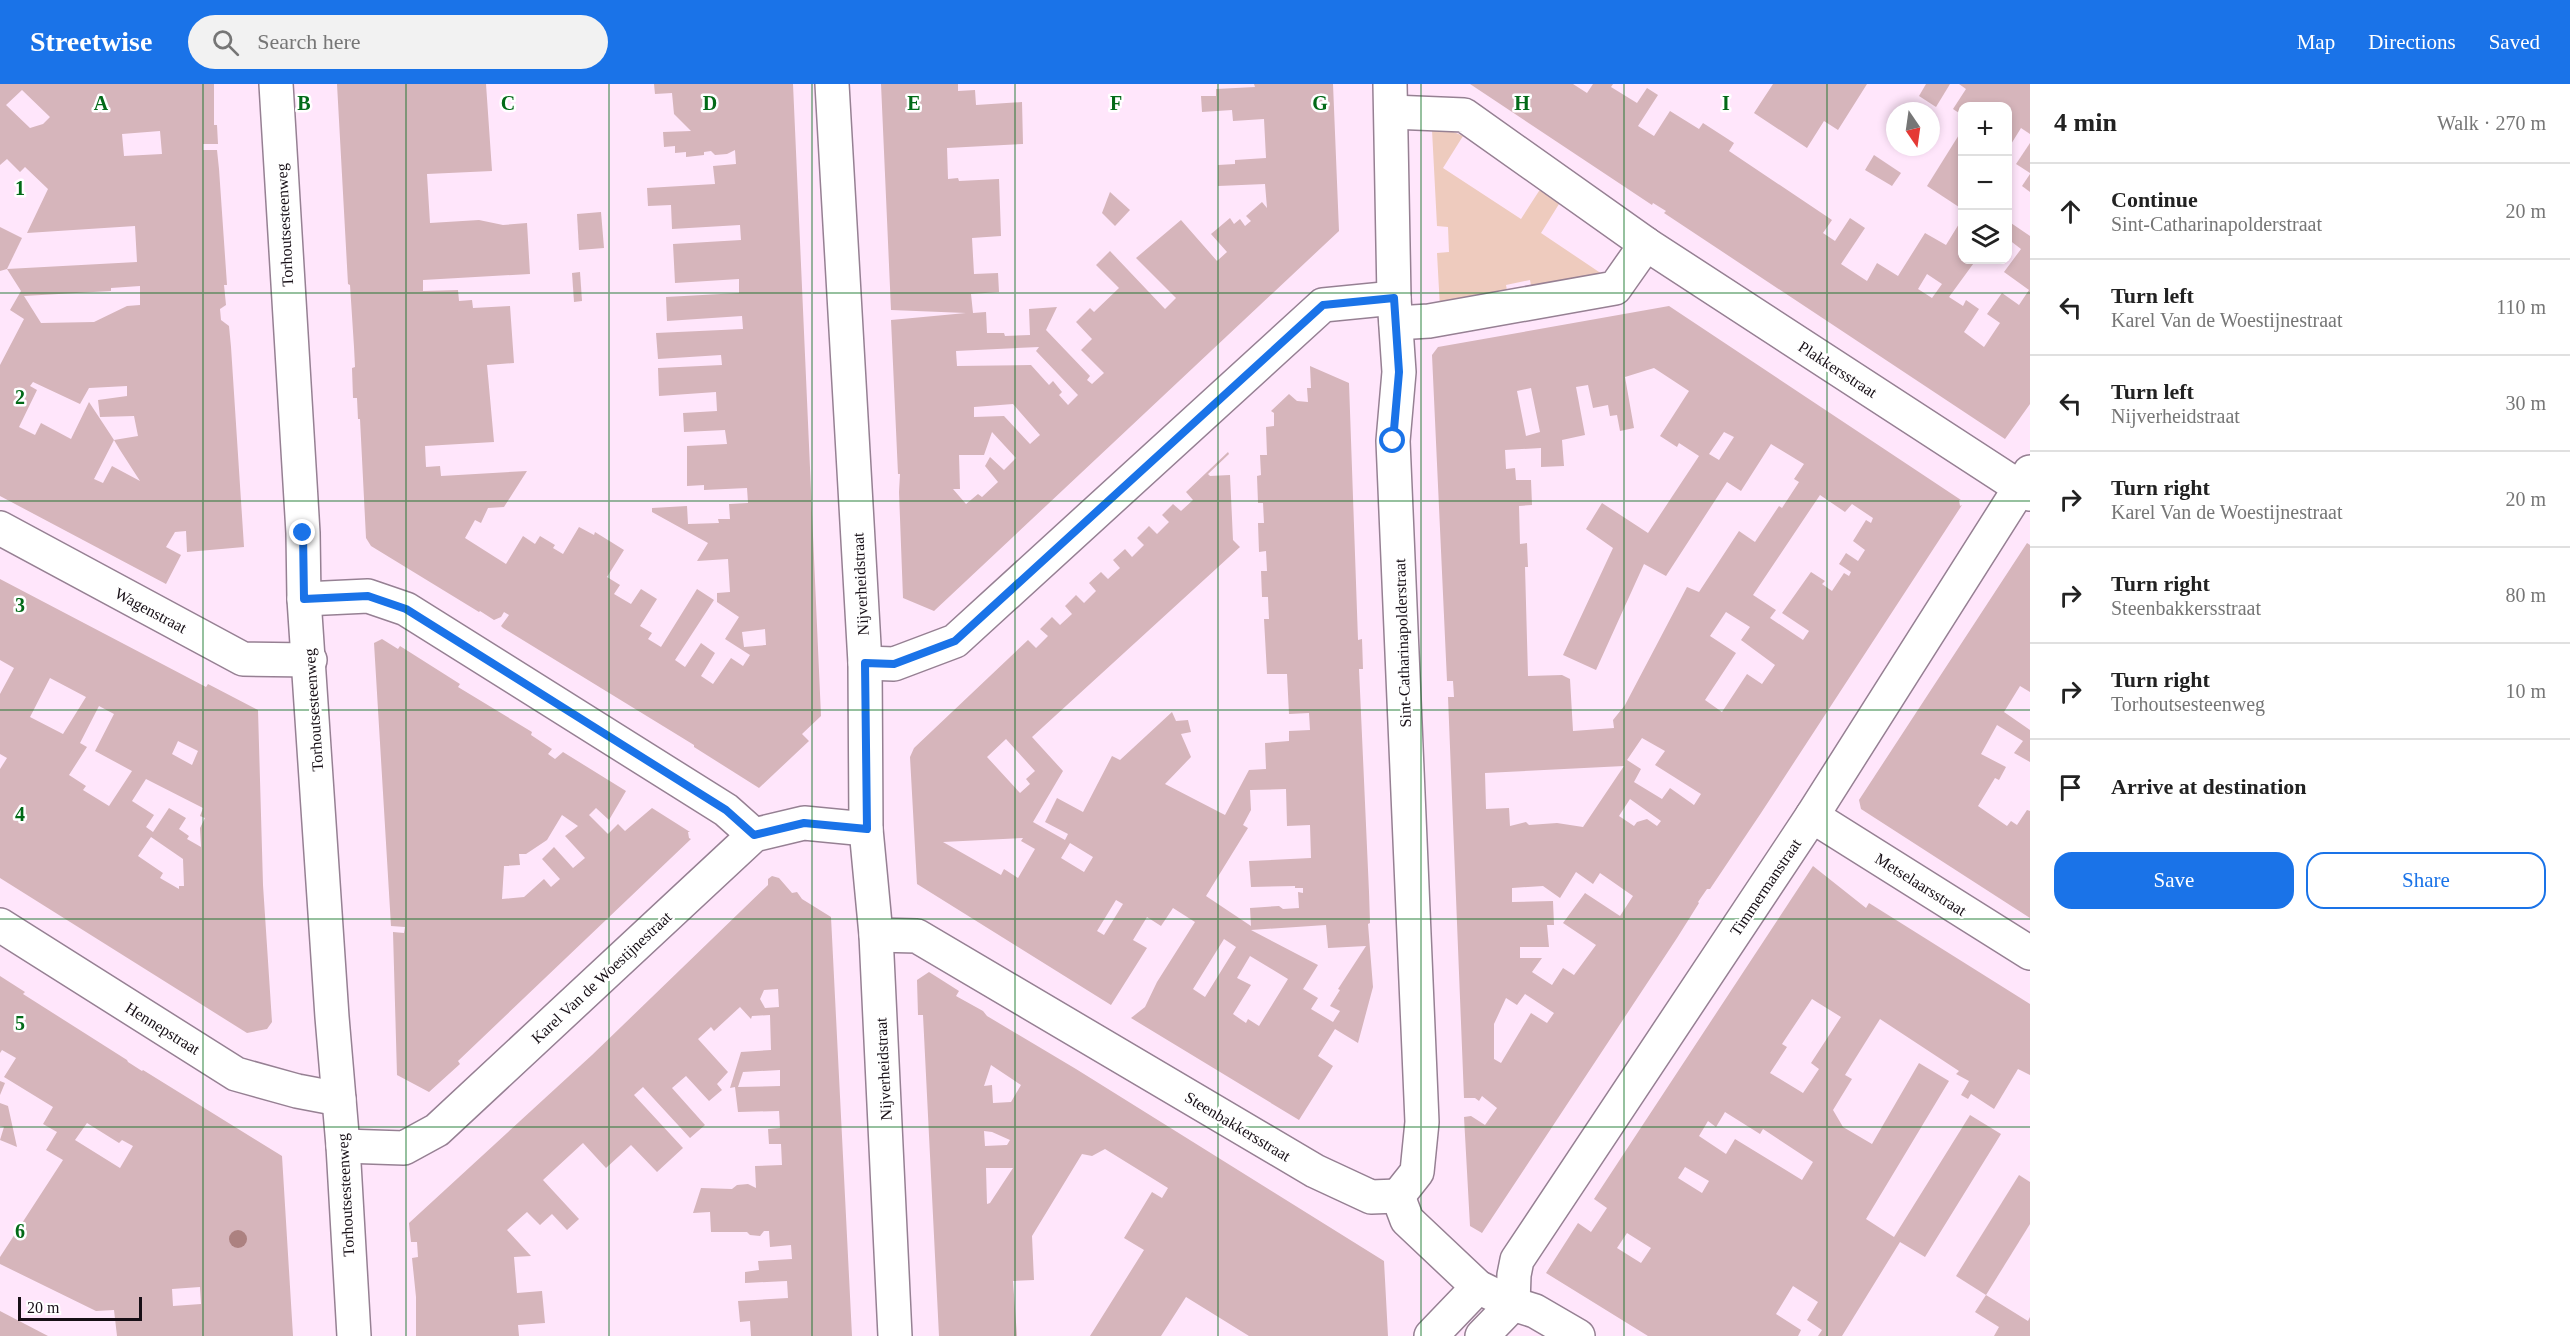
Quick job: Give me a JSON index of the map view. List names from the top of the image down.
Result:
{
  "streets": {
    "street": [
      "Torhoutsesteenweg",
      "Plakkersstraat",
      "Nijverheidstraat",
      "Wagenstraat",
      "Sint-Catharinapolderstraat",
      "Metselaarsstraat",
      "Timmermanstraat",
      "Karel Van de Woestijnestraat",
      "Hennepstraat",
      "Steenbakkersstraat"
    ]
  },
  "crossings": [
    ["Torhoutsesteenweg", "Wagenstraat"],
    ["Torhoutsesteenweg", "Karel Van de Woestijnestraat"],
    ["Torhoutsesteenweg", "Hennepstraat"],
    ["Plakkersstraat", "Sint-Catharinapolderstraat"],
    ["Plakkersstraat", "Timmermanstraat"],
    ["Nijverheidstraat", "Karel Van de Woestijnestraat"],
    ["Nijverheidstraat", "Steenbakkersstraat"],
    ["Sint-Catharinapolderstraat", "Steenbakkersstraat"],
    ["Metselaarsstraat", "Timmermanstraat"]
  ],
  "scale_bar": "20 m",
  "north": "bottom",
  "page": {
    "header": "Streetwise",
    "search": "Search here",
    "nav": ["Map", "Directions", "Saved"],
    "heading": ["4 min", "Walk · 270 m"],
    "map_buttons": ["+", "−"],
    "list": [
      ["Continue", "Sint-Catharinapolderstraat", "20 m"],
      ["Turn left", "Karel Van de Woestijnestraat", "110 m"],
      ["Turn left", "Nijverheidstraat", "30 m"],
      ["Turn right", "Karel Van de Woestijnestraat", "20 m"],
      ["Turn right", "Steenbakkersstraat", "80 m"],
      ["Turn right", "Torhoutsesteenweg", "10 m"],
      "Arrive at destination"
    ],
    "buttons": ["Save", "Share"],
    "scale": "20 m"
  },
  "grid": {
    "columns": [
      "A",
      "B",
      "C",
      "D",
      "E",
      "F",
      "G",
      "H",
      "I"
    ],
    "rows": [
      "1",
      "2",
      "3",
      "4",
      "5",
      "6"
    ]
  }
}
